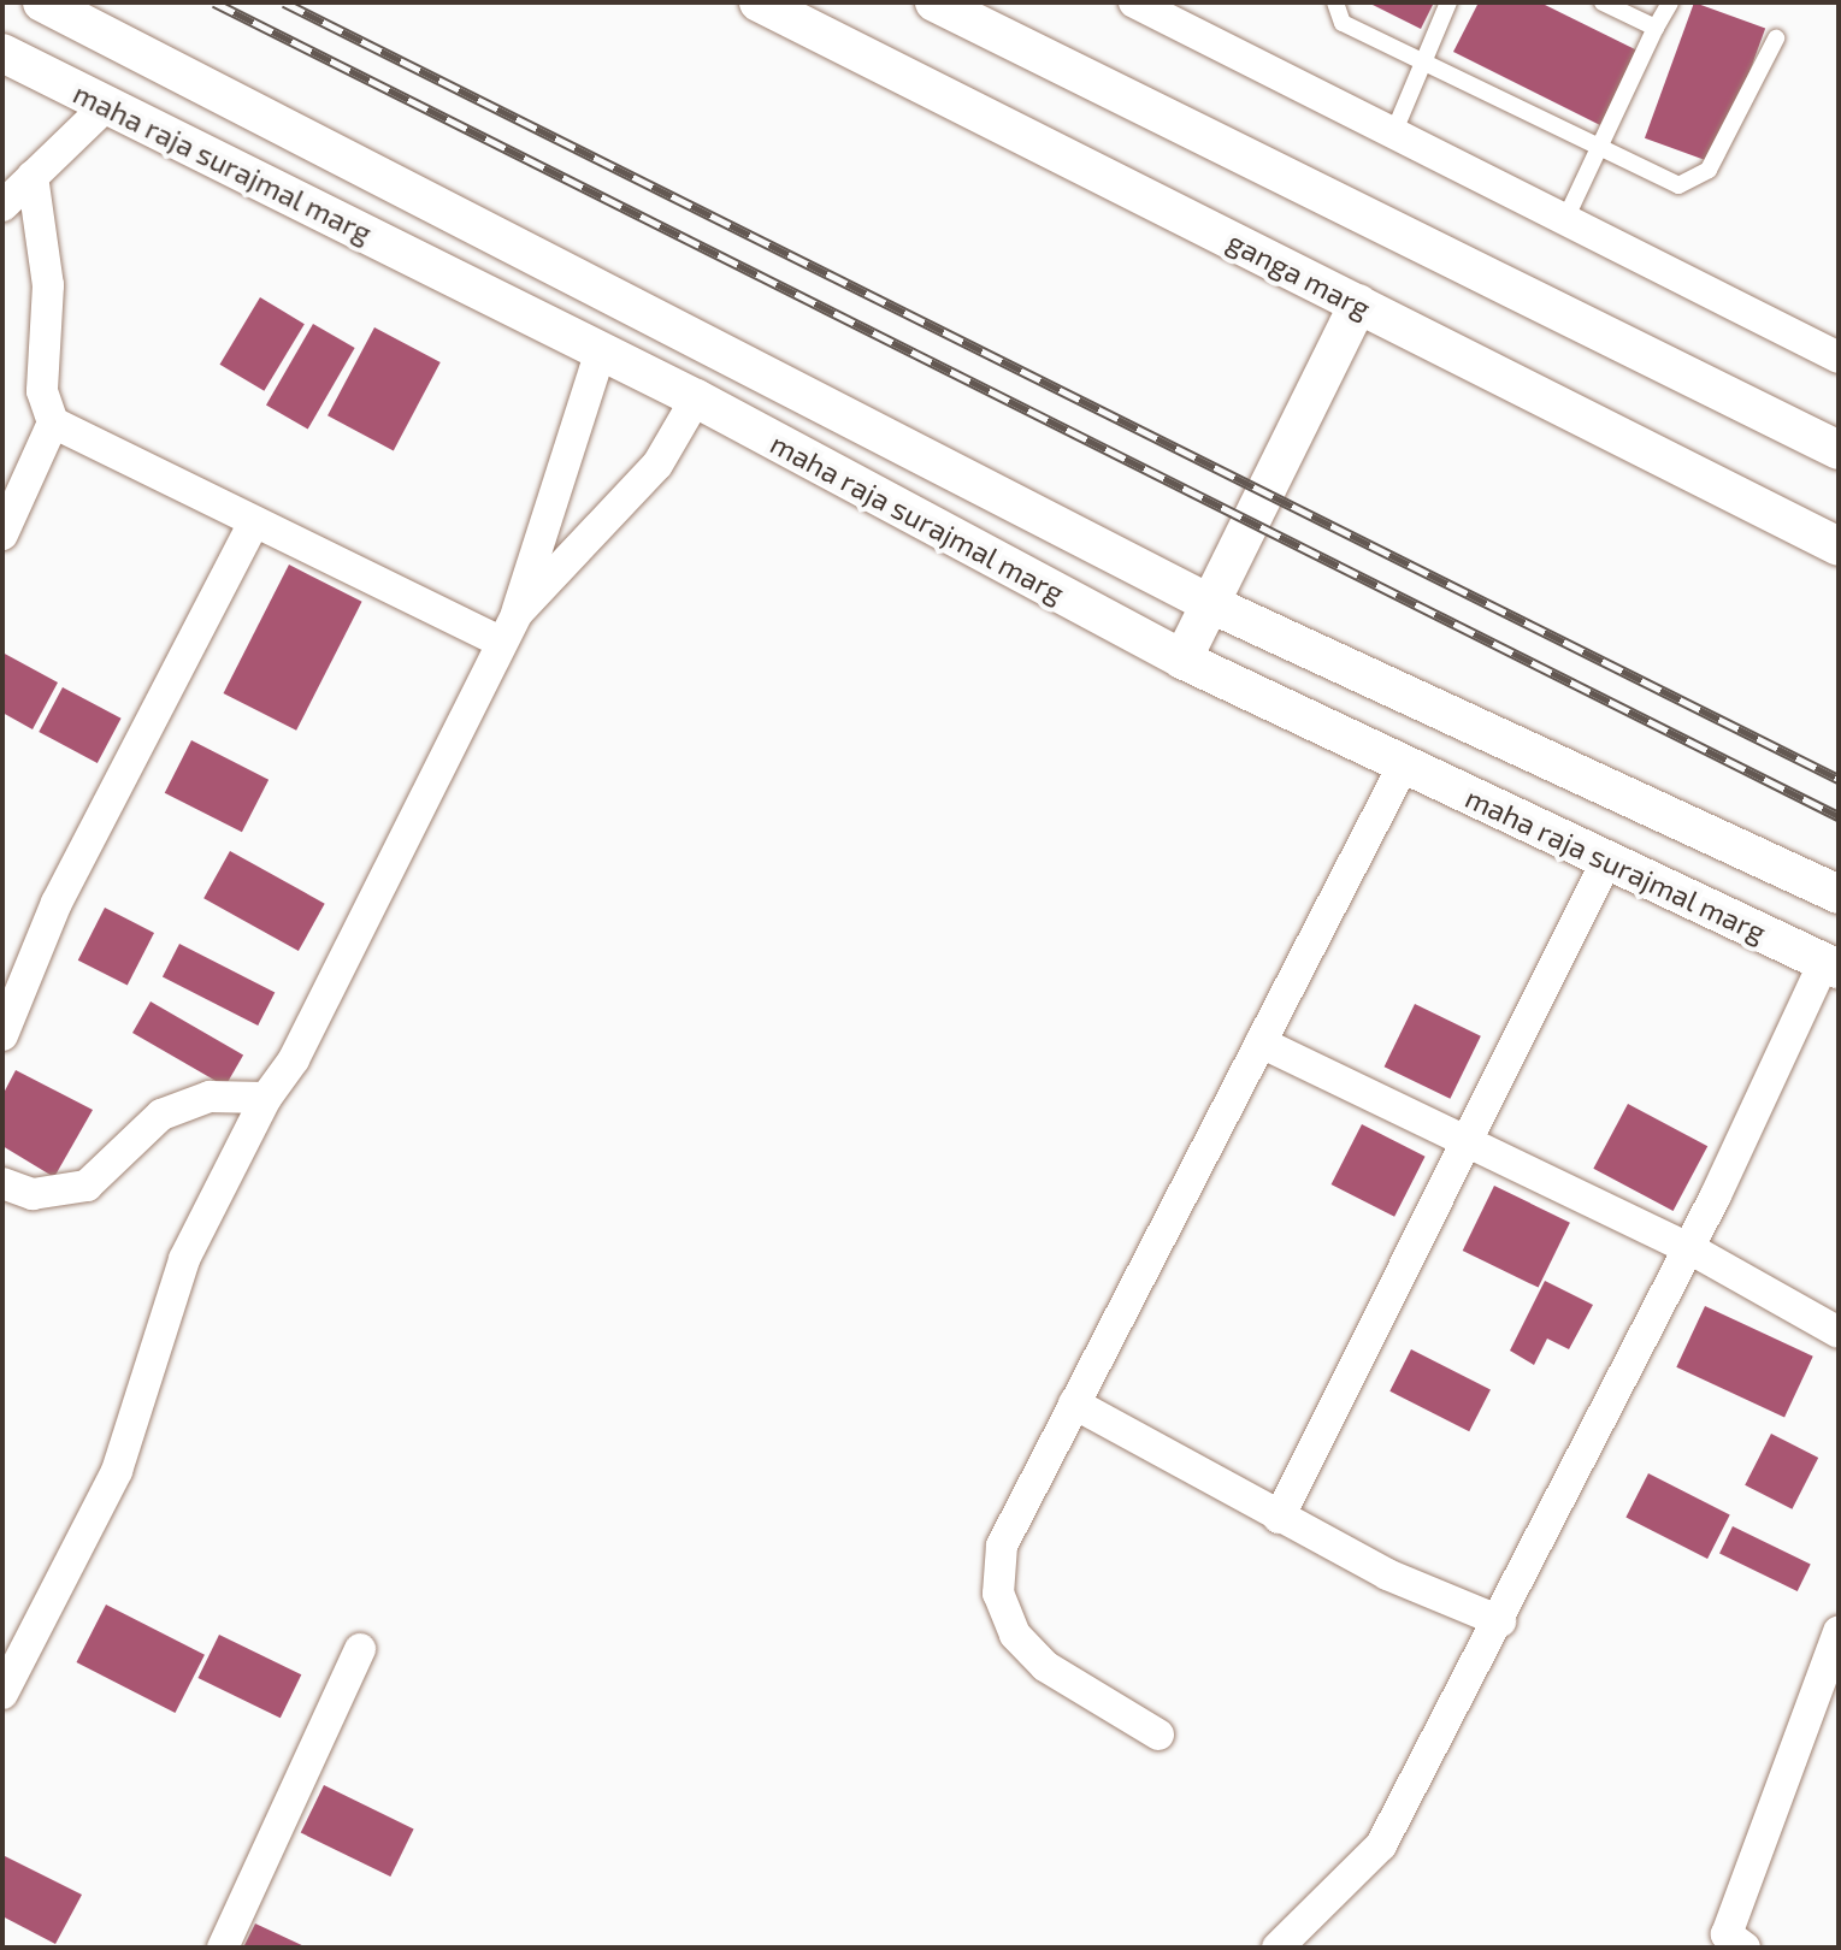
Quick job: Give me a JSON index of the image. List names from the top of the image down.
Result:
{
  "streets": {
    "street": ["maha raja surajmal marg", "ganga marg"]
  }
}
